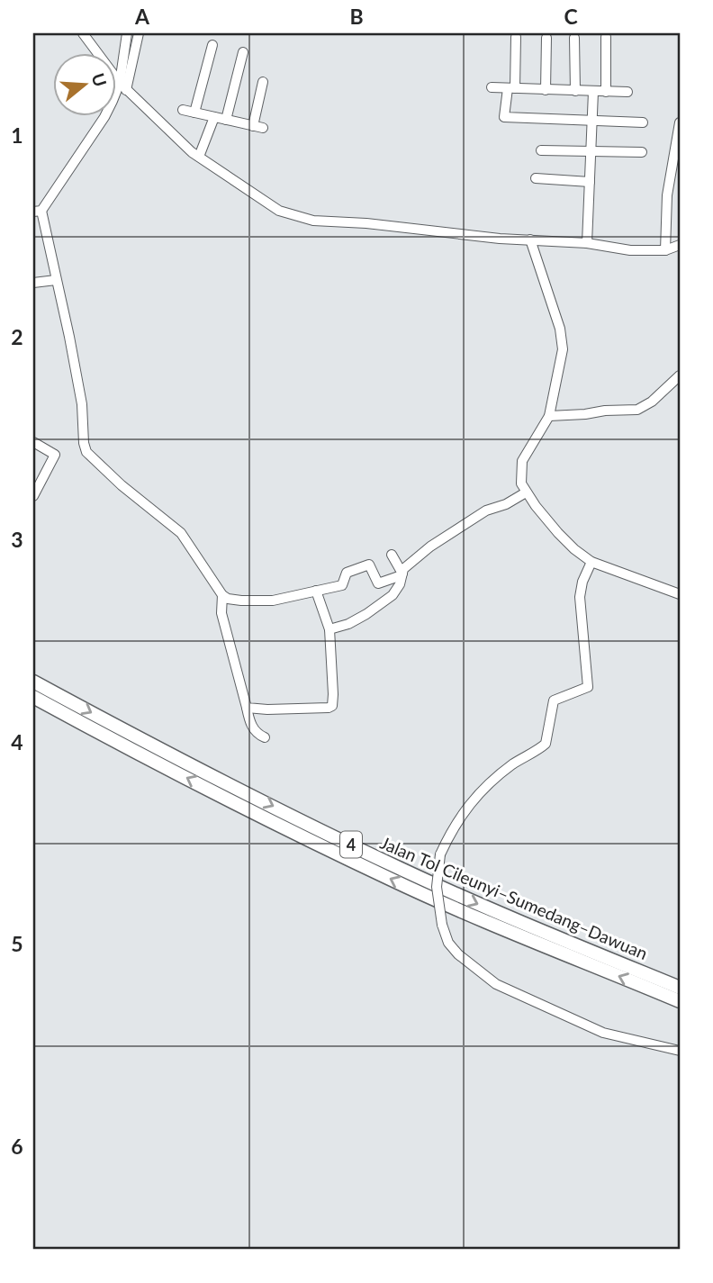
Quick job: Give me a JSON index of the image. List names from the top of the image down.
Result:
{
  "streets": {
    "highway": ["4", "Jalan Tol Cileunyi–Sumedang–Dawuan"]
  },
  "north": "right",
  "grid": {
    "columns": ["A", "B", "C"],
    "rows": [
      "1",
      "2",
      "3",
      "4",
      "5",
      "6"
    ]
  }
}
